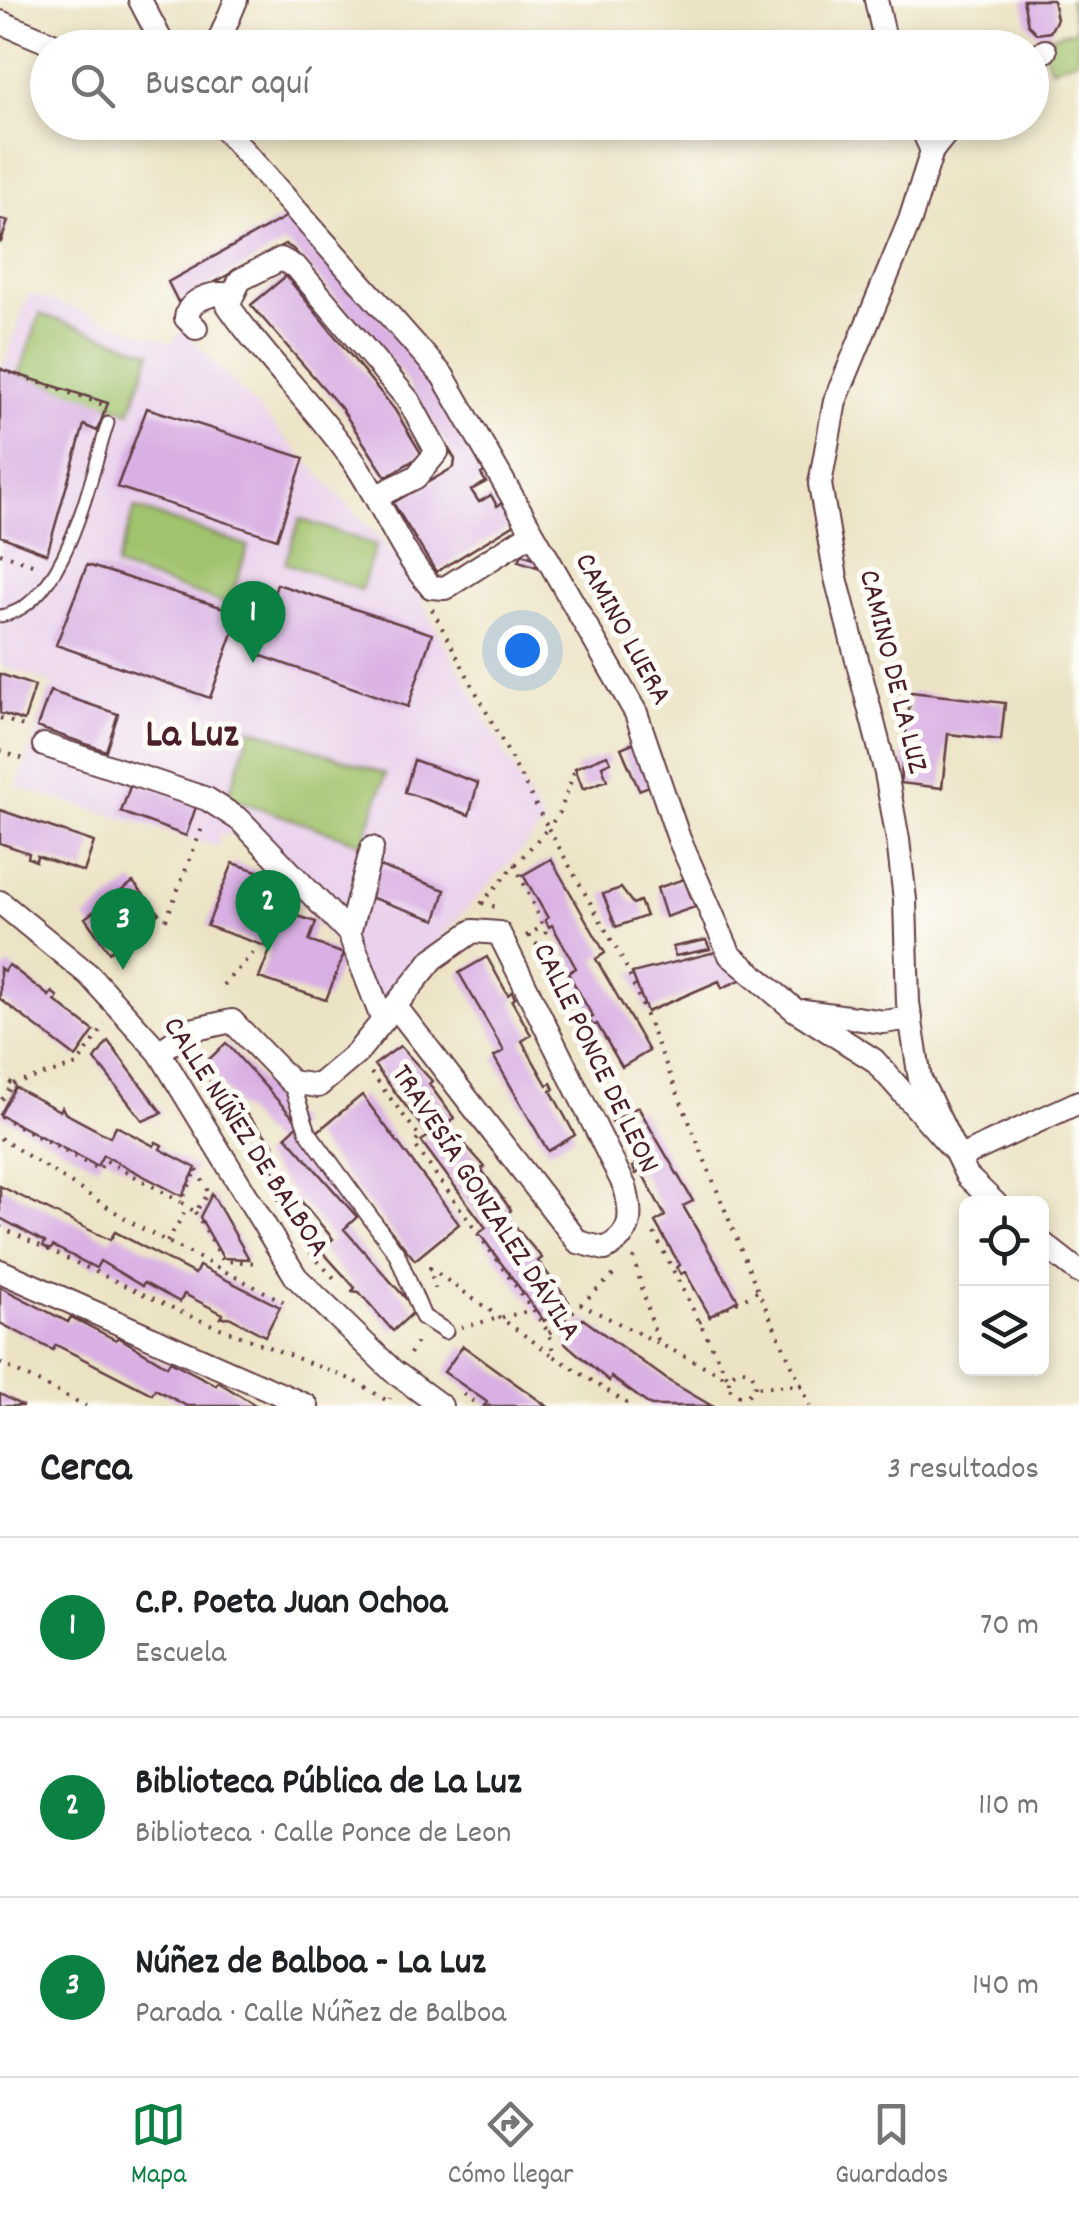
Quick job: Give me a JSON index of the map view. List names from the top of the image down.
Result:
{
  "streets": {
    "street": [
      "CAMINO LUERA",
      "CAMINO DE LA LUZ",
      "CALLE PONCE DE LEON",
      "CALLE NÚÑEZ DE BALBOA"
    ],
    "path": ["TRAVESÍA GONZALEZ DÁVILA"]
  },
  "crossings": [
    ["CAMINO LUERA", "CAMINO DE LA LUZ"],
    ["CALLE PONCE DE LEON", "TRAVESÍA GONZALEZ DÁVILA"]
  ],
  "districts": ["La Luz"],
  "page": {
    "search": "Buscar aquí",
    "pins": ["1", "2", "3"],
    "heading": ["Cerca", "3 resultados"],
    "list": [
      {
        "mark": "1",
        "name": "C.P. Poeta Juan Ochoa",
        "note": "Escuela",
        "value": "70 m"
      },
      {
        "mark": "2",
        "name": "Biblioteca Pública de La Luz",
        "note": "Biblioteca · Calle Ponce de Leon",
        "value": "110 m"
      },
      {
        "mark": "3",
        "name": "Núñez de Balboa - La Luz",
        "note": "Parada · Calle Núñez de Balboa",
        "value": "140 m"
      }
    ],
    "nav": ["Mapa", "Cómo llegar", "Guardados"]
  }
}
